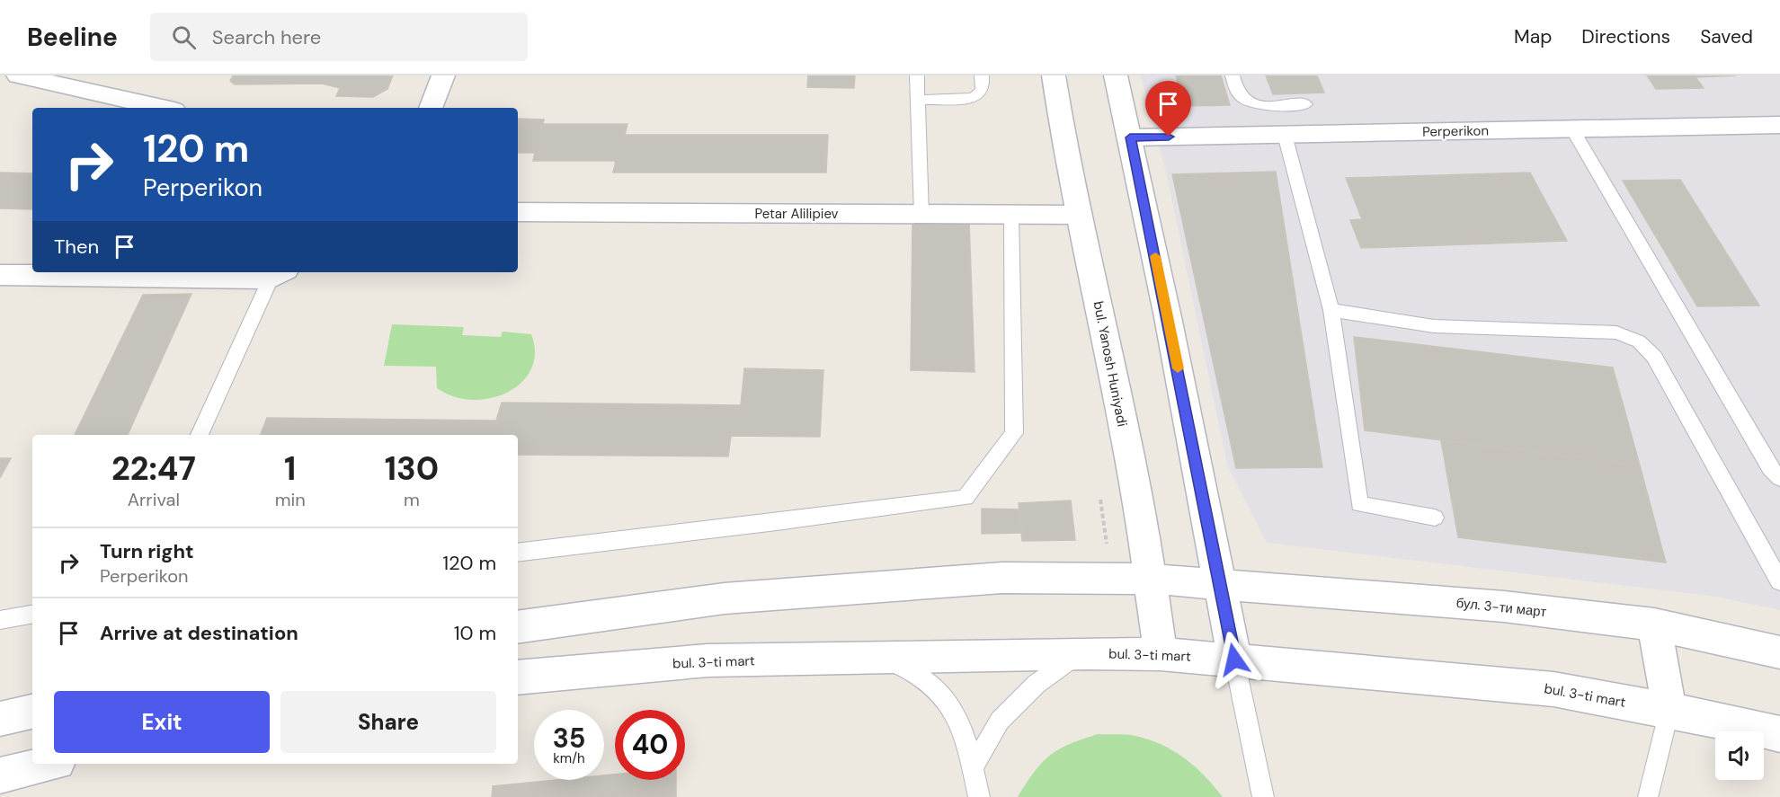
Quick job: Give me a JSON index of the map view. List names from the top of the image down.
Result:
{
  "streets": {
    "street": [
      "Perperikon",
      "Petar Alilipiev",
      "bul. Yanosh Huniyadi",
      "бул. 3-ти март",
      "bul. 3-ti mart"
    ]
  },
  "crossings": [
    ["Petar Alilipiev", "bul. Yanosh Huniyadi"],
    ["bul. Yanosh Huniyadi", "bul. 3-ti mart"]
  ],
  "page": {
    "header": "Beeline",
    "search": "Search here",
    "nav": ["Map", "Directions", "Saved"],
    "turn": ["120 m", "Perperikon"],
    "then": "Then",
    "eta": [
      "22:47",
      "Arrival",
      "1",
      "min",
      "130",
      "m"
    ],
    "list": [
      {
        "name": "Turn right",
        "note": "Perperikon",
        "value": "120 m"
      },
      {
        "name": "Arrive at destination",
        "value": "10 m"
      }
    ],
    "buttons": ["Exit", "Share"],
    "speed": "35 km/h",
    "limit": "40"
  }
}
